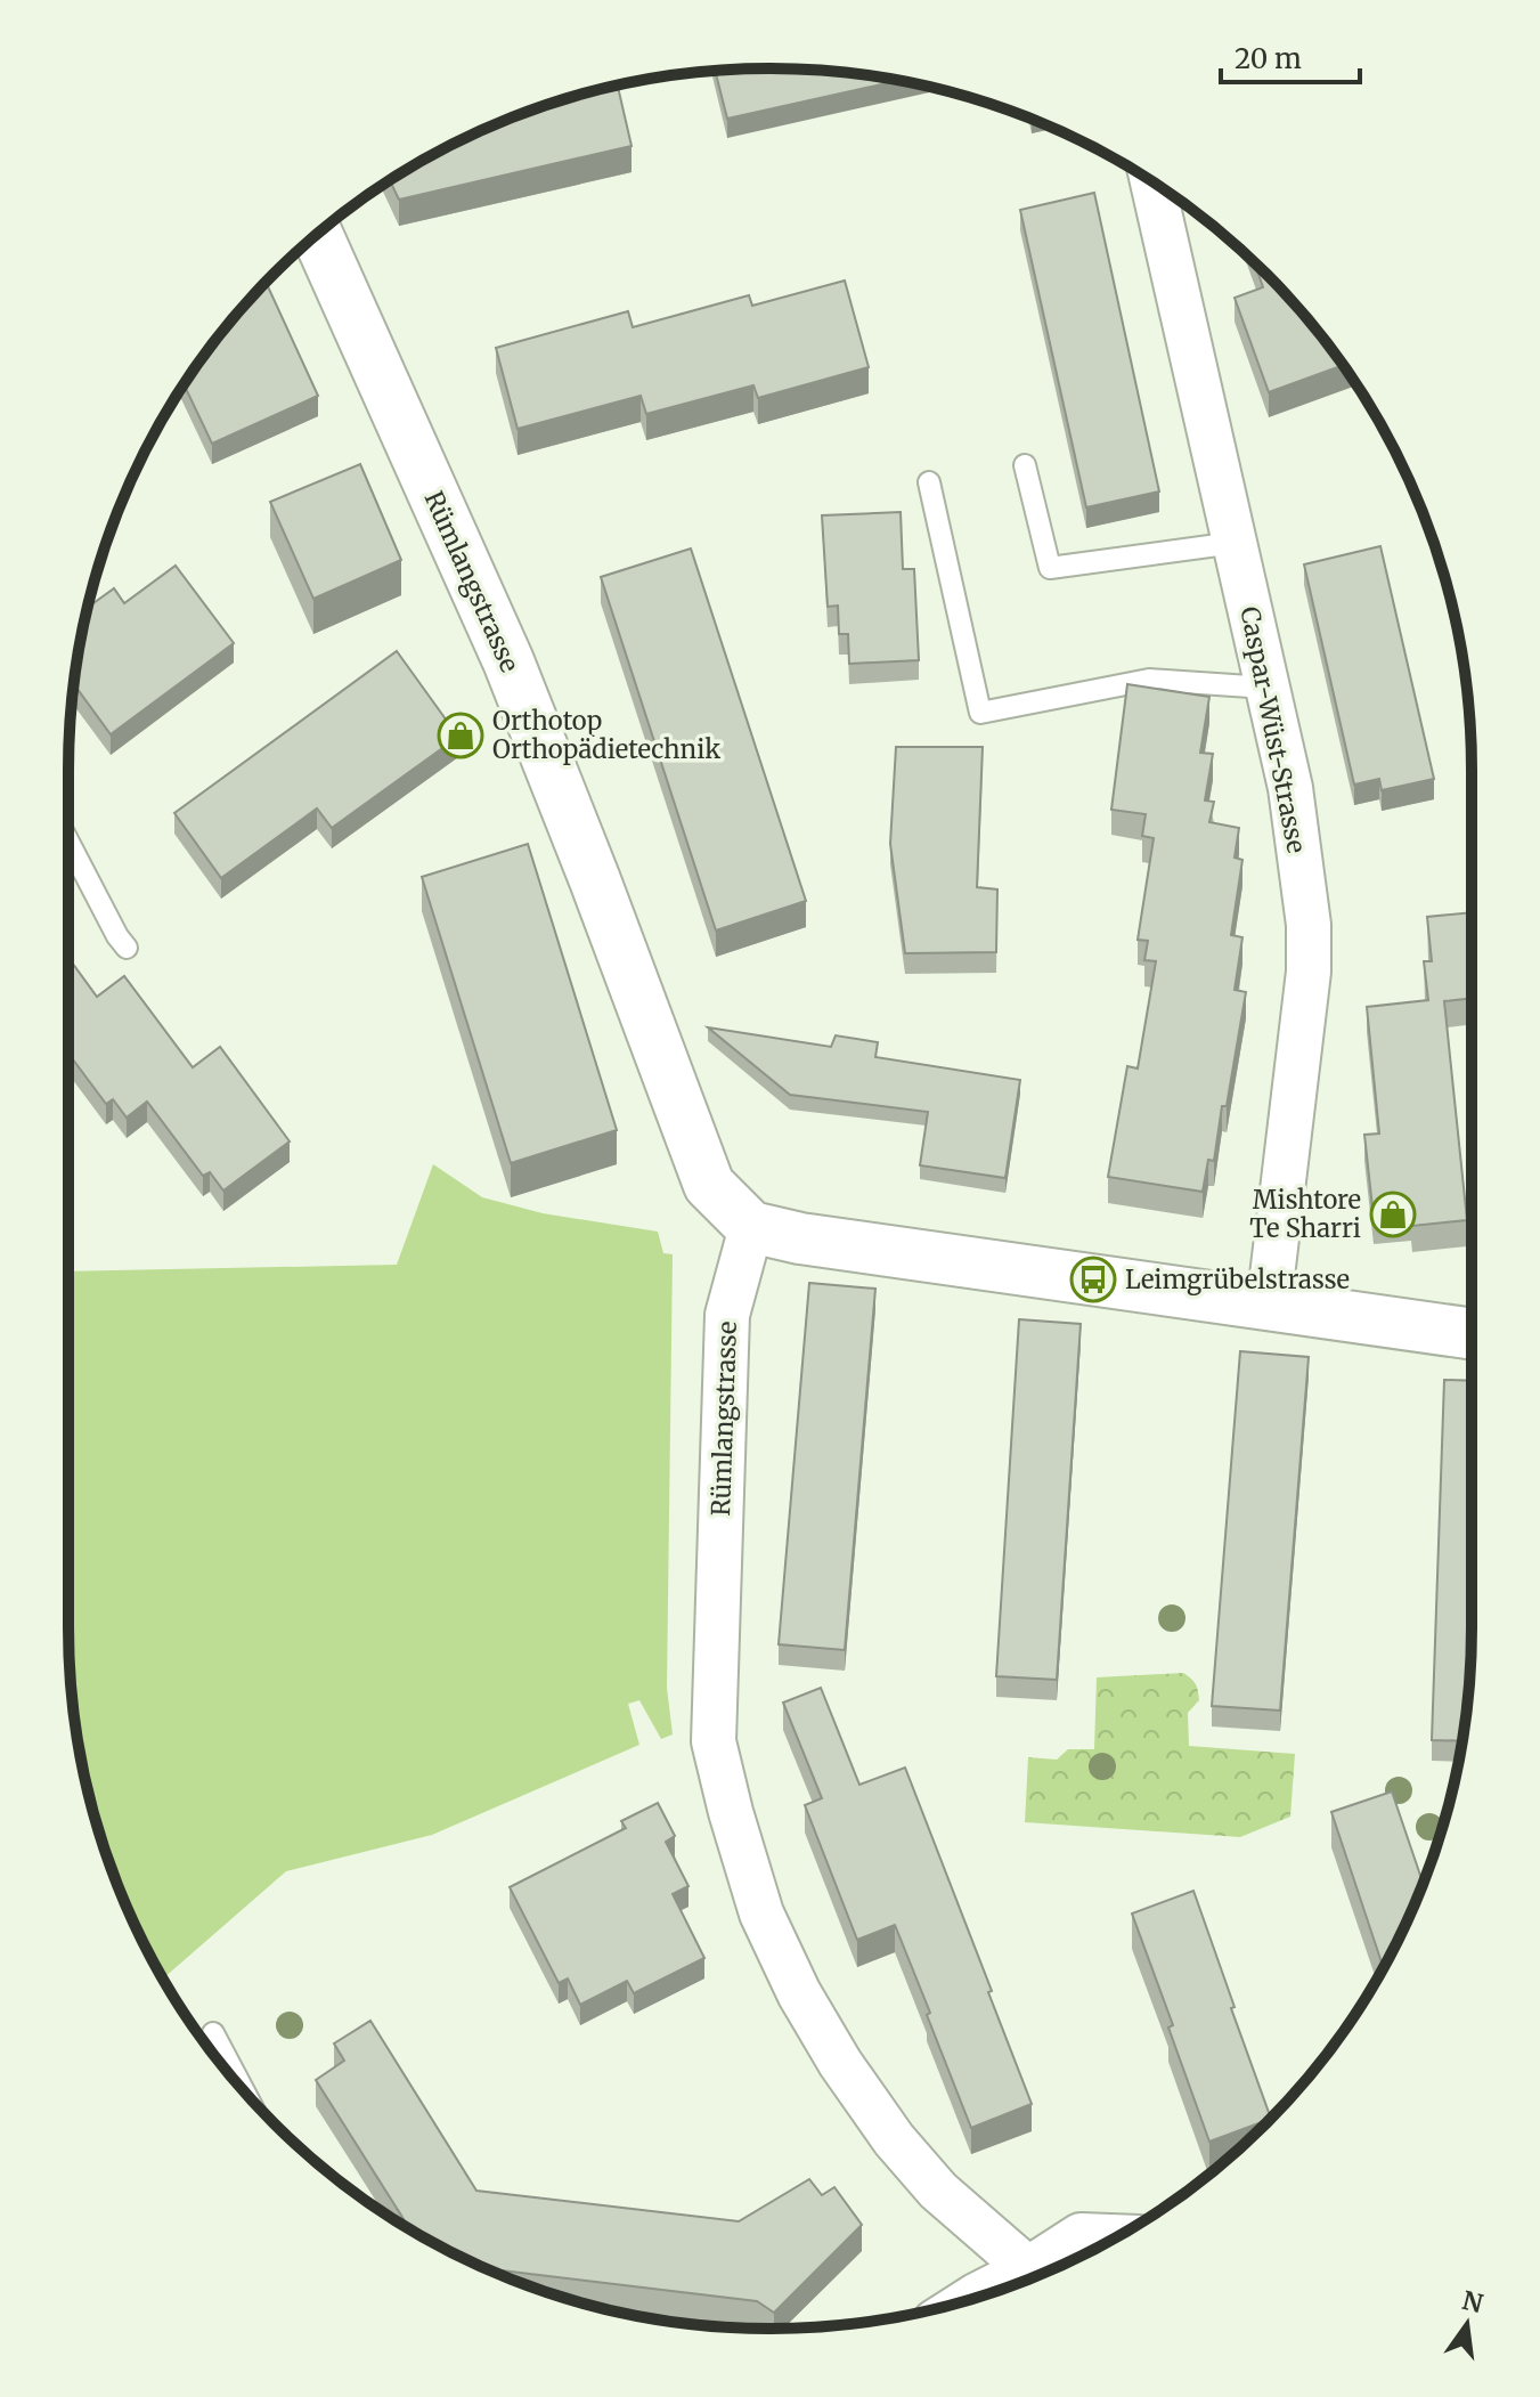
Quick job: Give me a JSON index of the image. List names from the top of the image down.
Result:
{
  "streets": {
    "street": ["Rümlangstrasse", "Caspar-Wüst-Strasse"]
  },
  "places": {
    "shop": ["Orthotop Orthopädietechnik", "Mishtore Te Sharri"],
    "bus stop": ["Leimgrübelstrasse"]
  },
  "scale_bar": "20 m",
  "north": "top"
}
